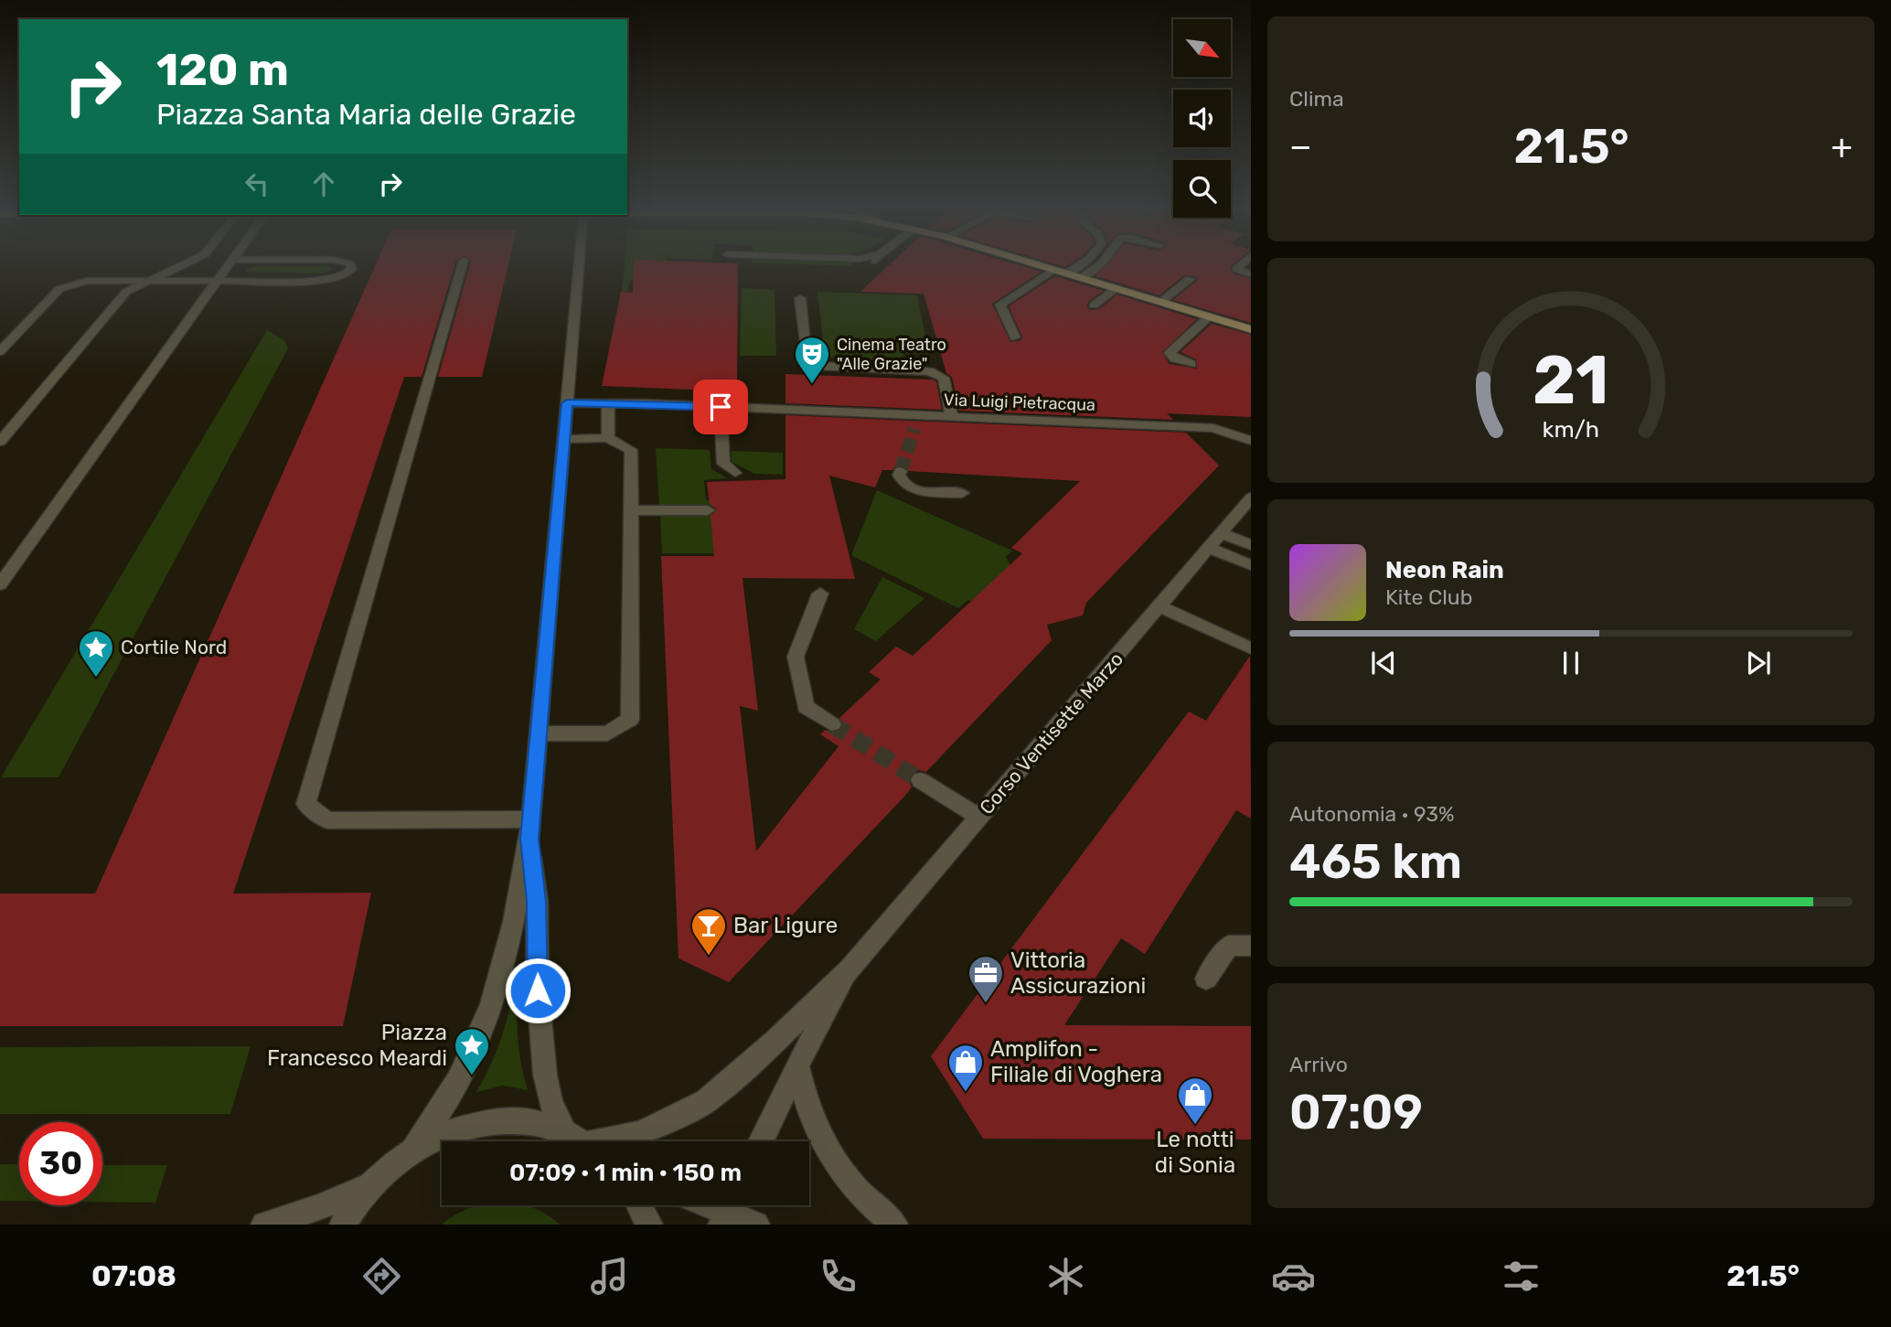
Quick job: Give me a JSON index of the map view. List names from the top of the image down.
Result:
{
  "streets": {
    "street": ["Via Luigi Pietracqua", "Corso Ventisette Marzo"]
  },
  "places": {
    "theatre": ["Cinema Teatro \"Alle Grazie\""],
    "place": ["Cortile Nord", "Piazza Francesco Meardi"],
    "bar": ["Bar Ligure"],
    "office": ["Vittoria Assicurazioni"],
    "shop": ["Amplifon - Filiale di Voghera", "Le notti di Sonia"]
  },
  "north": "bottom right",
  "page": {
    "tile": [
      "Clima",
      ["Autonomia · 93%", "465 km"],
      ["Arrivo", "07:09"]
    ],
    "turn": ["120 m", "Piazza Santa Maria delle Grazie"],
    "heat": ["−", "21.5°", "+"],
    "song": ["Neon Rain", "Kite Club"],
    "limit": "30",
    "trip": "07:09 · 1 min · 150 m",
    "tabs": ["07:08", "21.5°"],
    "gauge": ["21", "km/h"]
  }
}
